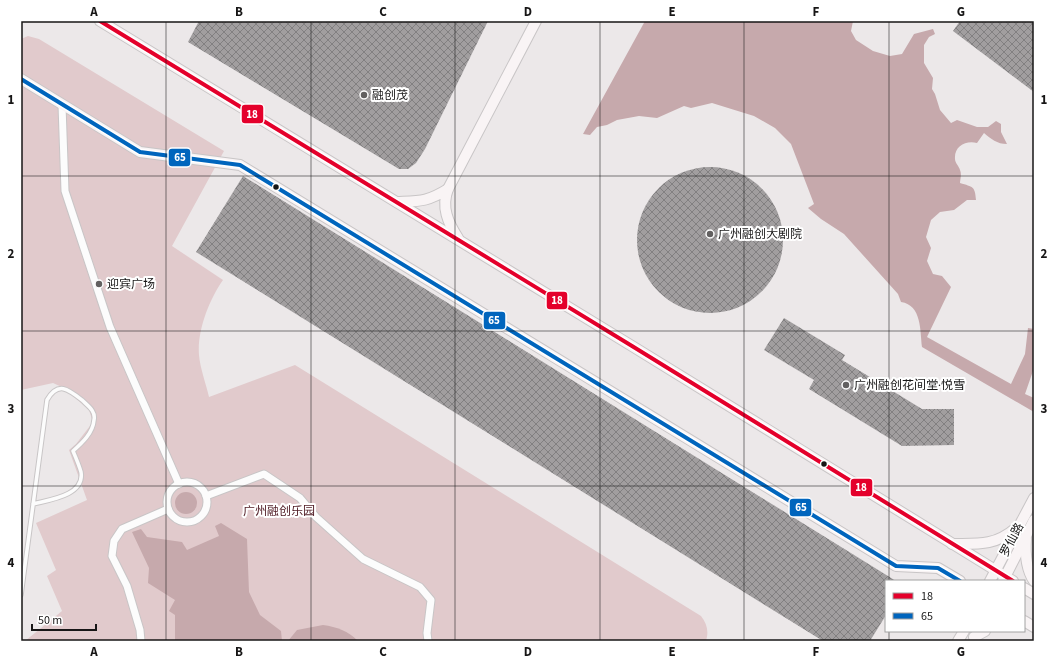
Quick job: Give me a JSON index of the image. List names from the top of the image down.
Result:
{
  "streets": {
    "main road": ["罗仙路"]
  },
  "parks": ["广州融创乐园"],
  "places": [
    "融创茂",
    "广州融创大剧院",
    "迎宾广场",
    "广州融创花间堂·悦雪"
  ],
  "lines": ["transit line 18", "transit line 65"],
  "legend": ["18", "65"],
  "scale_bar": "50 m",
  "grid": {
    "columns": [
      "A",
      "B",
      "C",
      "D",
      "E",
      "F",
      "G"
    ],
    "rows": [
      "1",
      "2",
      "3",
      "4"
    ]
  }
}
